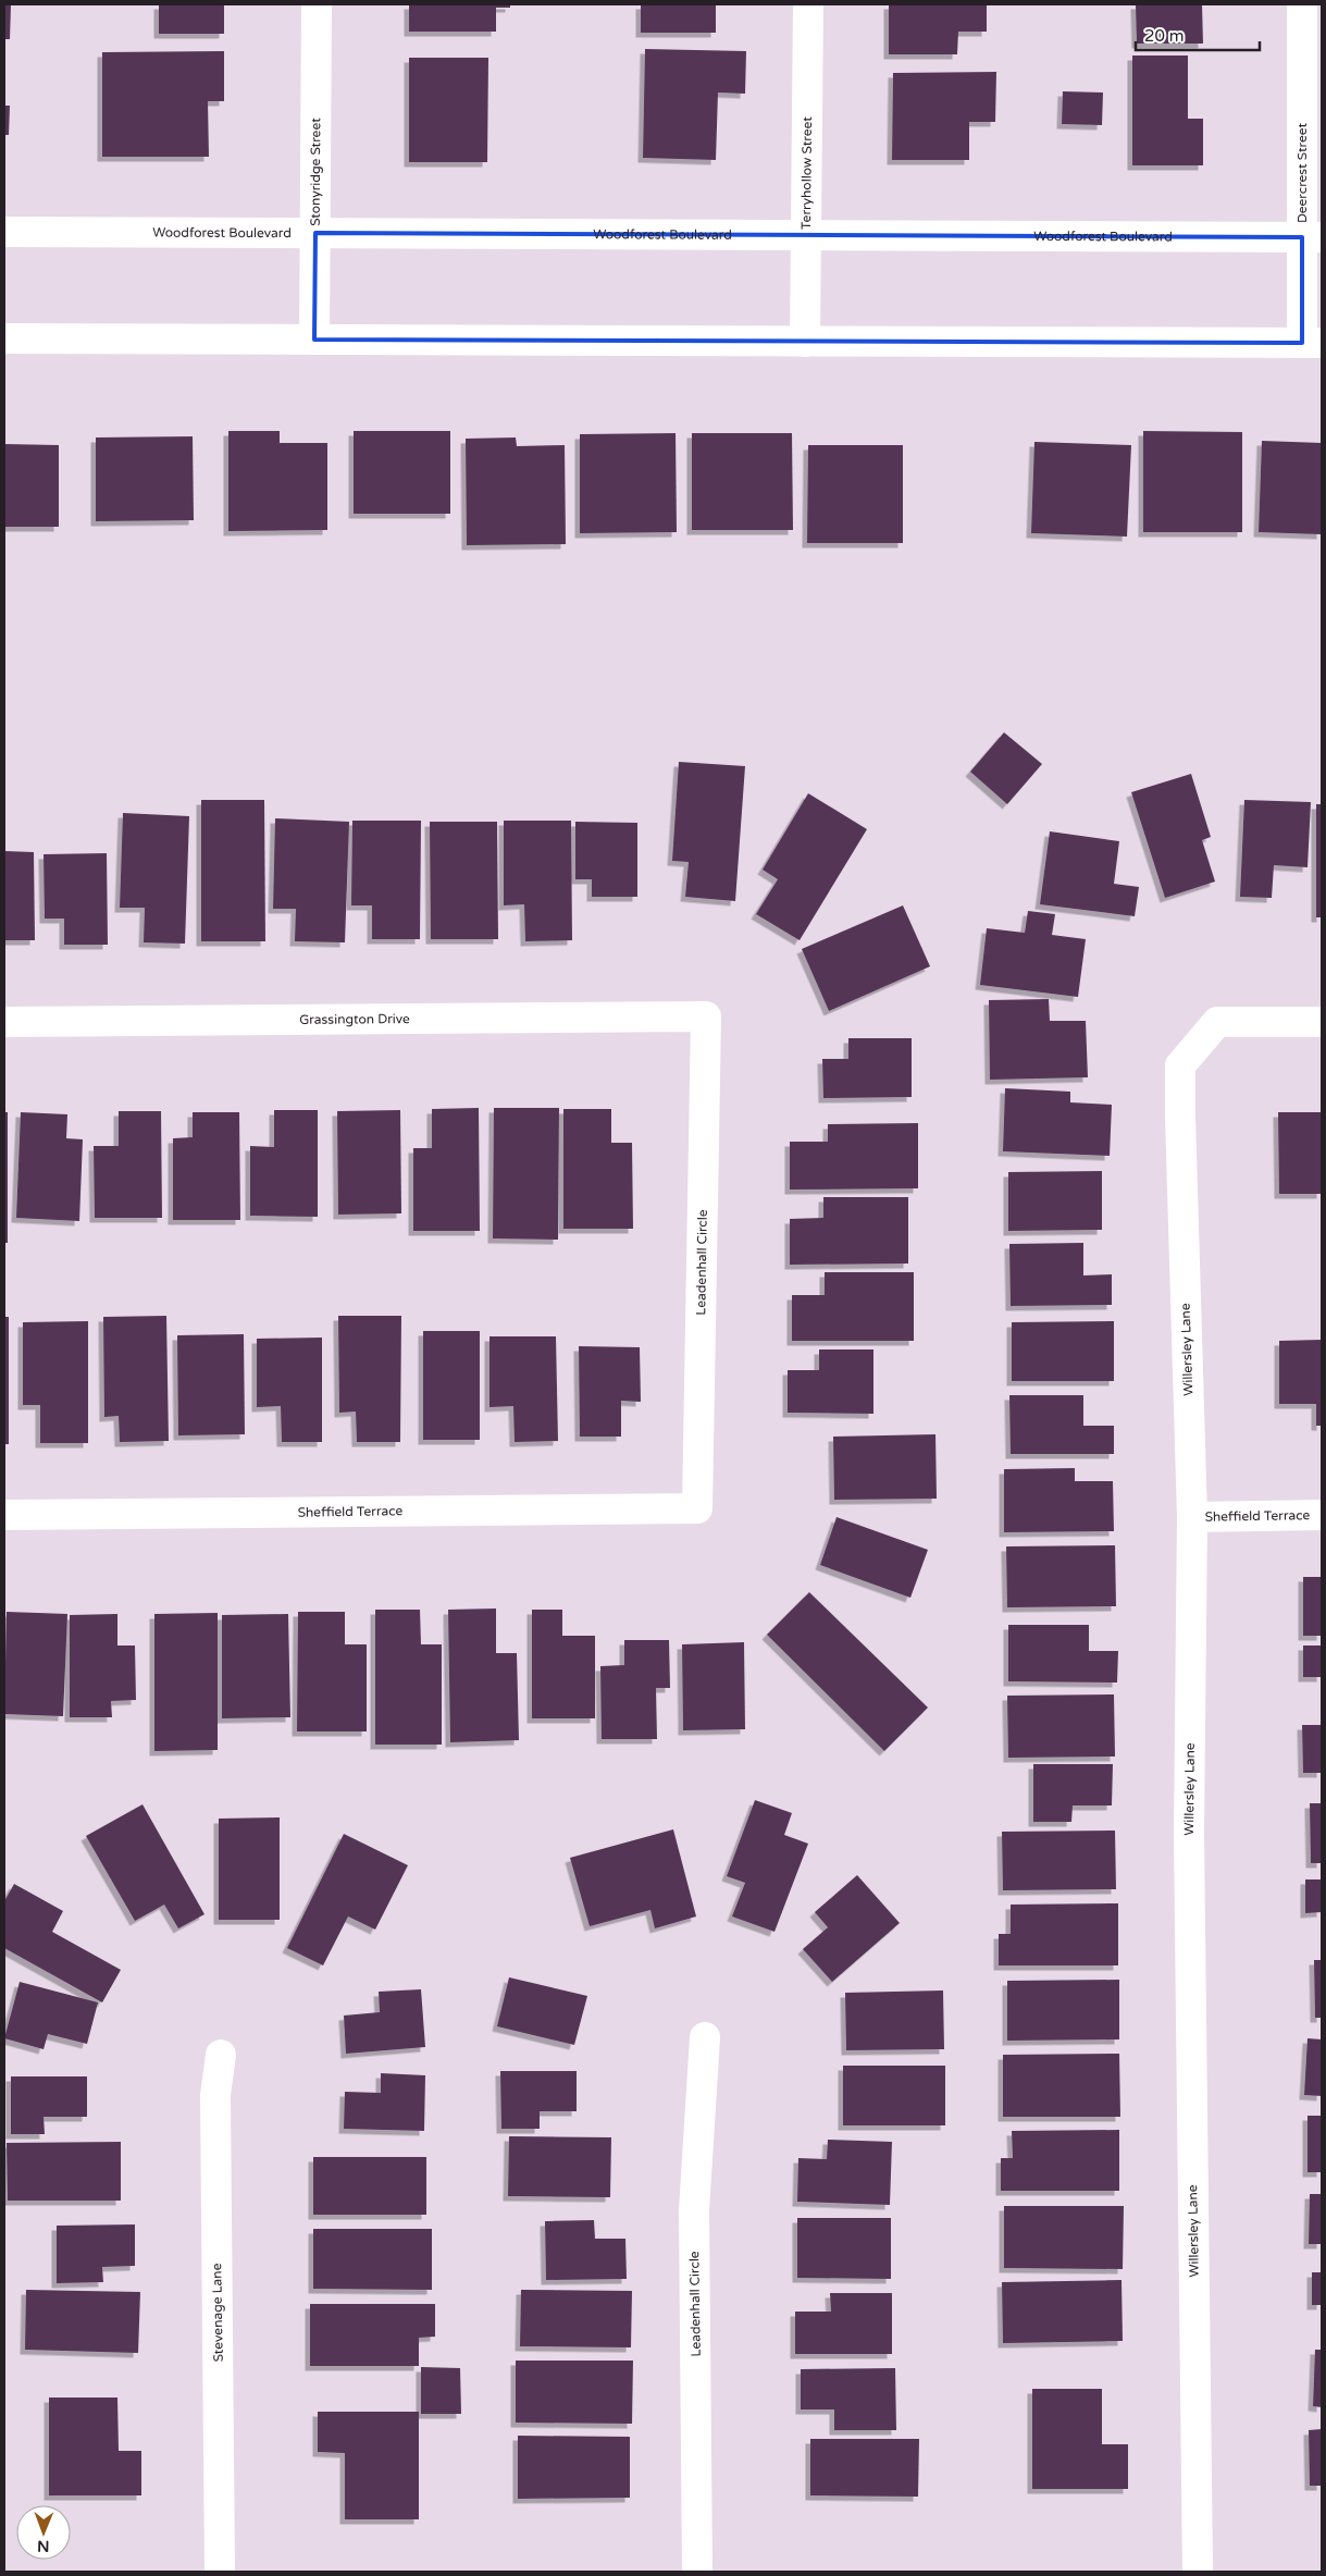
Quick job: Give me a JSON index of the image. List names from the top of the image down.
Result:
{
  "streets": {
    "street": [
      "Stonyridge Street",
      "Terryhollow Street",
      "Deercrest Street",
      "Woodforest Boulevard",
      "Grassington Drive",
      "Leadenhall Circle",
      "Willersley Lane",
      "Sheffield Terrace",
      "Stevenage Lane"
    ]
  },
  "crossings": [
    ["Stonyridge Street", "Woodforest Boulevard"],
    ["Terryhollow Street", "Woodforest Boulevard"],
    ["Deercrest Street", "Woodforest Boulevard"],
    ["Grassington Drive", "Leadenhall Circle"],
    ["Leadenhall Circle", "Sheffield Terrace"],
    ["Willersley Lane", "Sheffield Terrace"]
  ],
  "scale_bar": "20 m",
  "north": "bottom"
}
